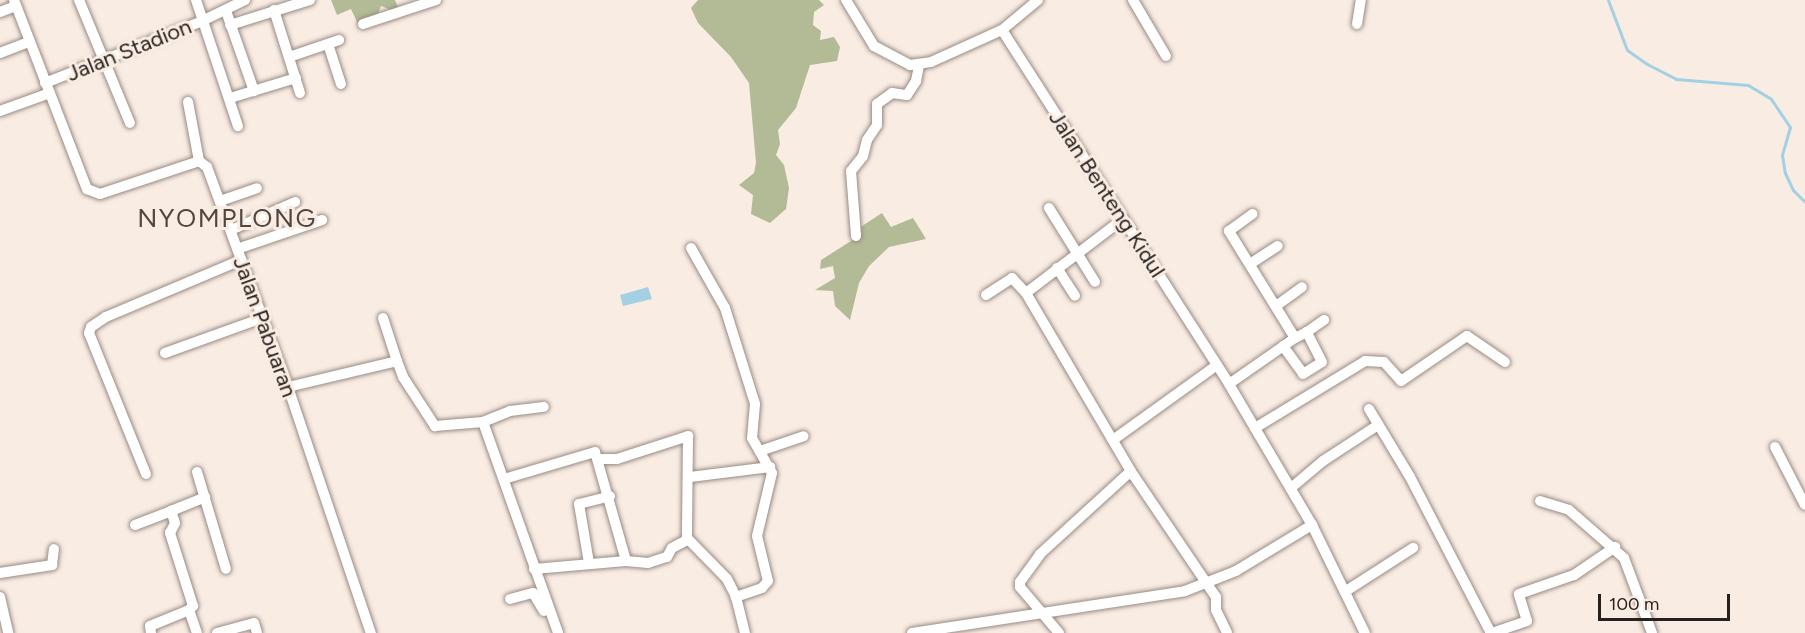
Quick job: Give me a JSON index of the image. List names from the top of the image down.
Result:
{
  "streets": {
    "street": ["Jalan Stadion", "Jalan Benteng Kidul", "Jalan Pabuaran"]
  },
  "districts": ["NYOMPLONG"],
  "scale_bar": "100 m"
}
